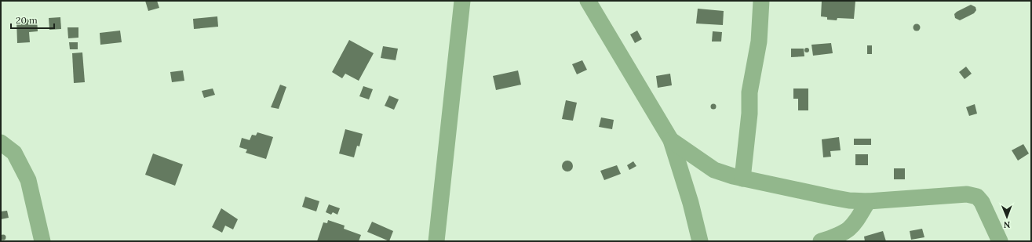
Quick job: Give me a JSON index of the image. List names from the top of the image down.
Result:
{
  "scale_bar": "20 m",
  "north": "bottom"
}
